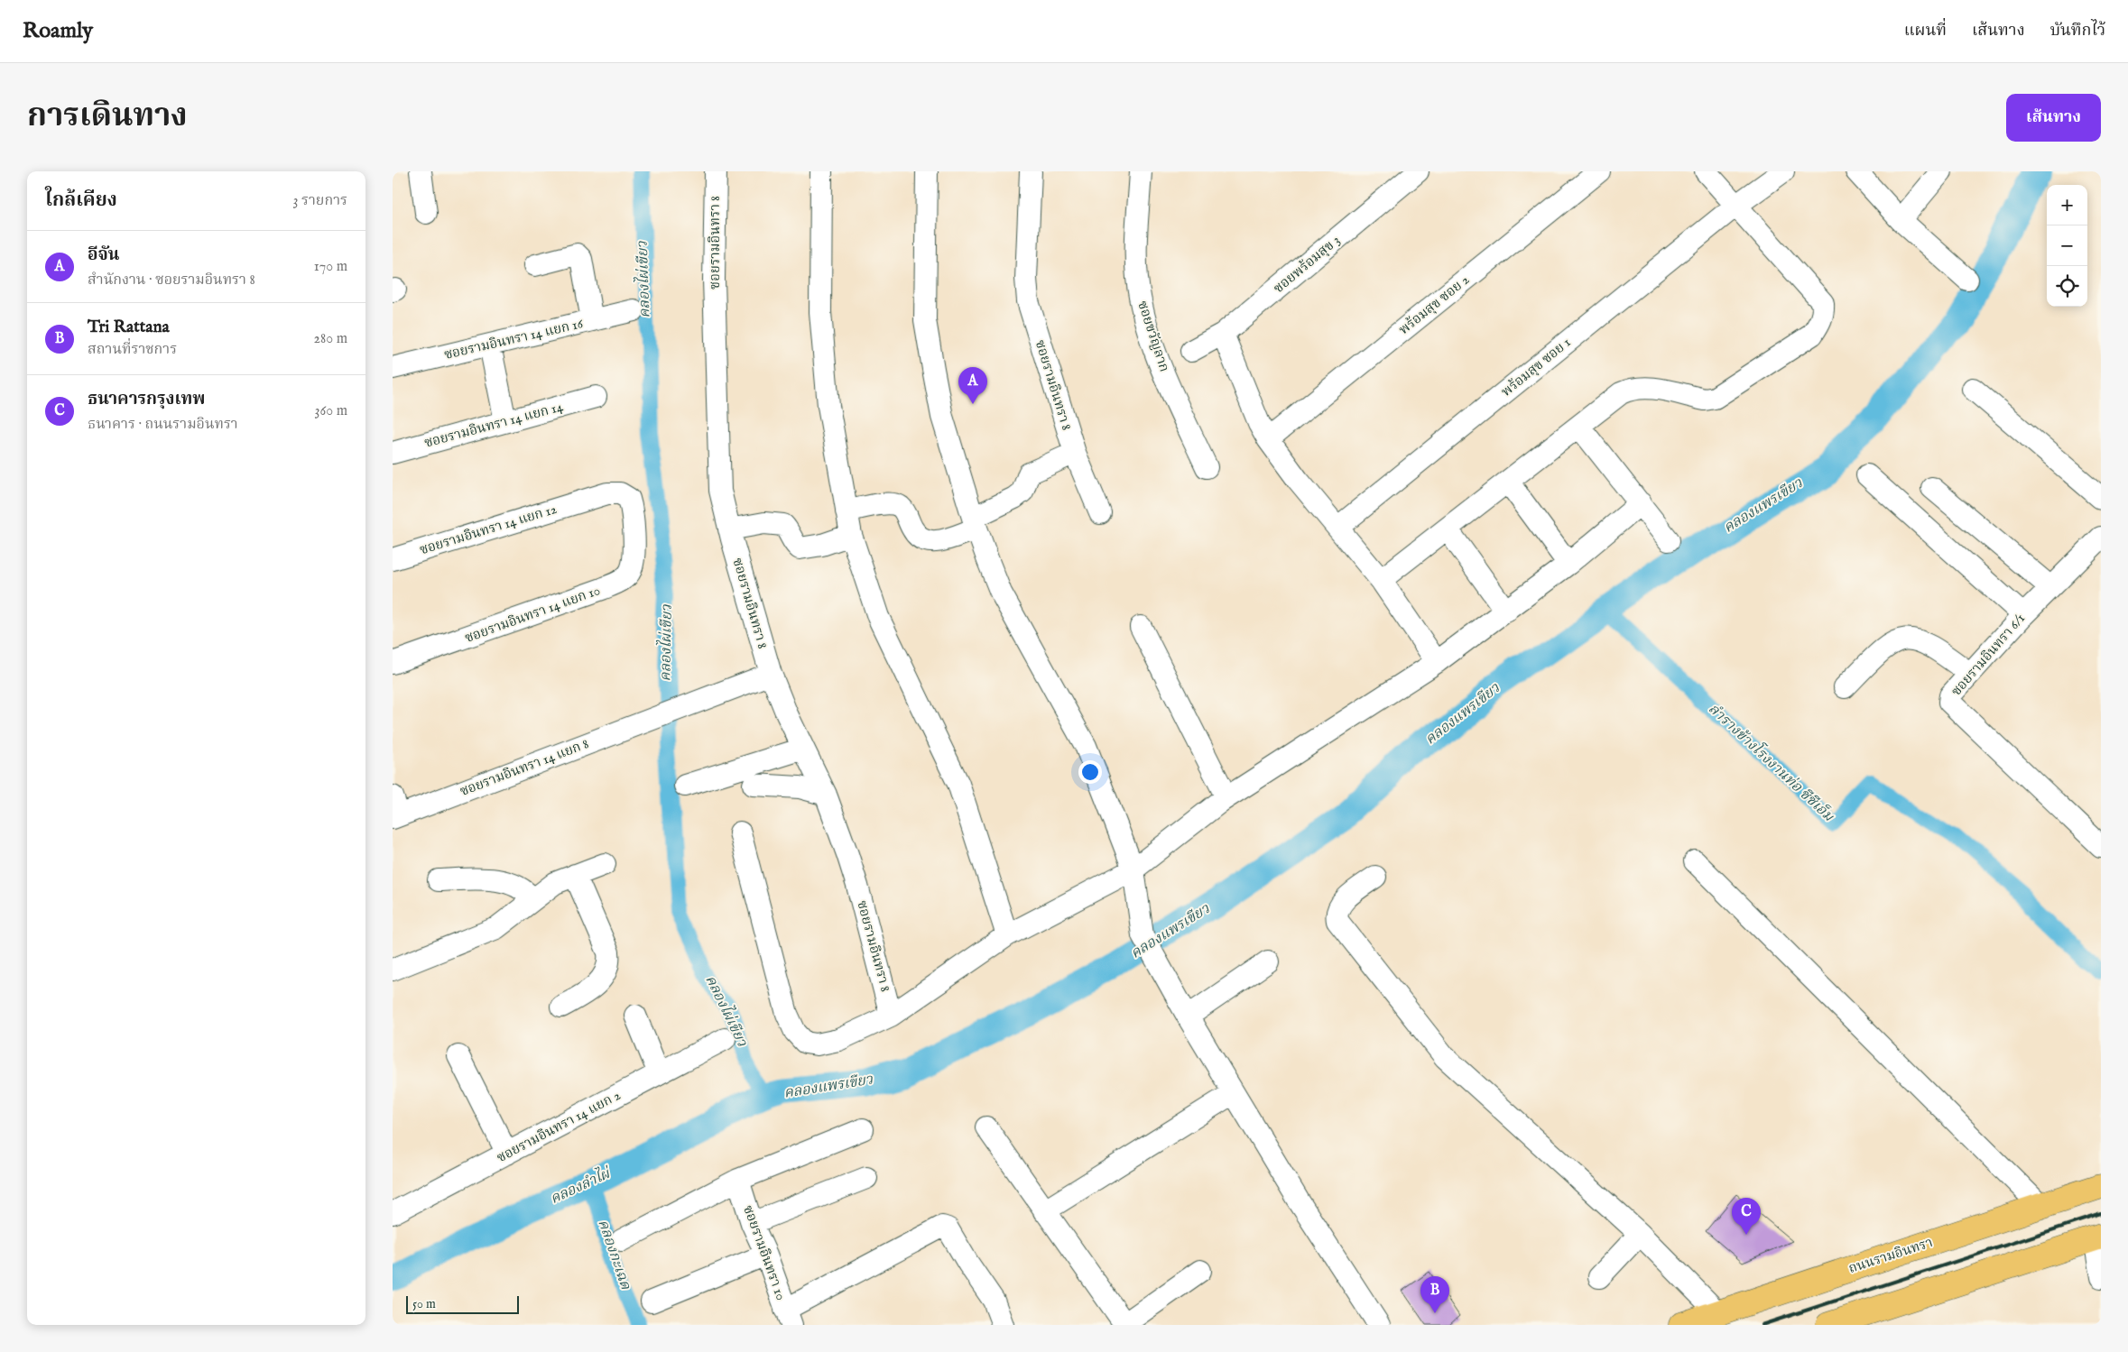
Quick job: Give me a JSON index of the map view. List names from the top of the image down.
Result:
{
  "streets": {
    "main road": ["ถนนรามอินทรา"],
    "street": [
      "ซอยรามอินทรา 8",
      "ซอยพร้อมสุข 3",
      "พร้อมสุข ซอย 2",
      "ซอยขวัญลาก",
      "ซอยรามอินทรา 14 แยก 16",
      "พร้อมสุข ซอย 1",
      "ซอยรามอินทรา 14 แยก 14",
      "ซอยรามอินทรา 14 แยก 12",
      "ซอยรามอินทรา 14 แยก 10",
      "ซอยรามอินทรา 6/1",
      "ซอยรามอินทรา 14 แยก 8",
      "ซอยรามอินทรา 14 แยก 2",
      "ซอยรามอินทรา 10"
    ]
  },
  "crossings": [
    ["ซอยรามอินทรา 8", "ซอยรามอินทรา 14 แยก 8"],
    ["ซอยรามอินทรา 14 แยก 12", "ซอยรามอินทรา 14 แยก 10"]
  ],
  "water": [
    "คลองไผ่เขียว",
    "คลองแพรเขียว",
    "ลำรางข้างโรงงานท่อ ซีซีเอ็ม",
    "คลองลำไผ่",
    "คลองกะเฉด"
  ],
  "scale_bar": "50 m",
  "page": {
    "header": "Roamly",
    "nav": ["แผนที่", "เส้นทาง", "บันทึกไว้"],
    "title": "การเดินทาง",
    "buttons": "เส้นทาง",
    "heading": ["ใกล้เคียง", "3 รายการ"],
    "map_buttons": ["+", "−"],
    "list": [
      {
        "mark": "A",
        "name": "อีจัน",
        "note": "สำนักงาน · ซอยรามอินทรา 8",
        "value": "170 m"
      },
      {
        "mark": "B",
        "name": "Tri Rattana",
        "note": "สถานที่ราชการ",
        "value": "280 m"
      },
      {
        "mark": "C",
        "name": "ธนาคารกรุงเทพ",
        "note": "ธนาคาร · ถนนรามอินทรา",
        "value": "360 m"
      }
    ],
    "pins": ["A", "C", "B"],
    "scale": "50 m"
  }
}
